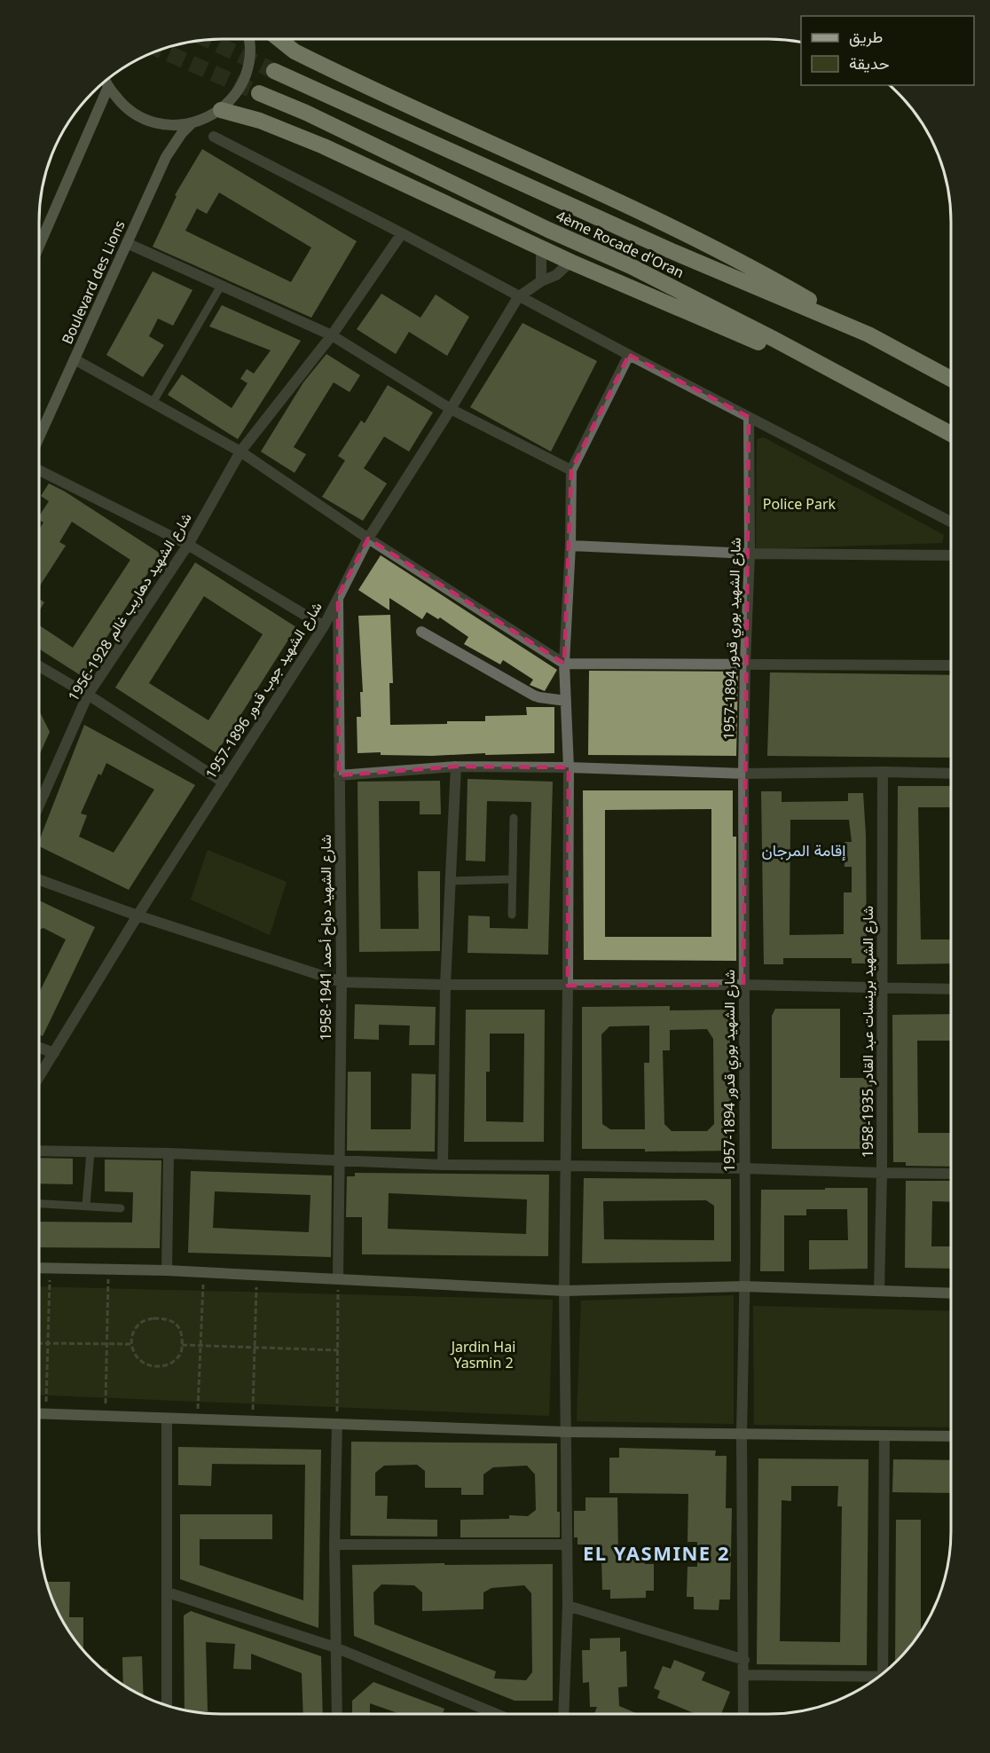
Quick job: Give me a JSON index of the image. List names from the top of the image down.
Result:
{
  "streets": {
    "highway": ["4ème Rocade d'Oran"],
    "street": [
      "Boulevard des Lions",
      "شارع الشهيد دهاريب غالم 1928-1956",
      "شارع الشهيد بوري قدور 1894-1957",
      "شارع الشهيد جوب قدور 1896-1957",
      "شارع الشهيد دواح أحمد 1941-1958",
      "شارع الشهيد برينسات عبد القادر 1935-1958"
    ]
  },
  "crossings": [
    ["شارع الشهيد جوب قدور 1896-1957", "شارع الشهيد دواح أحمد 1941-1958"]
  ],
  "districts": ["إقامة المرجان", "EL YASMINE 2"],
  "parks": ["Police Park", "Jardin Hai Yasmin 2"],
  "legend": ["طريق", "حديقة"]
}
